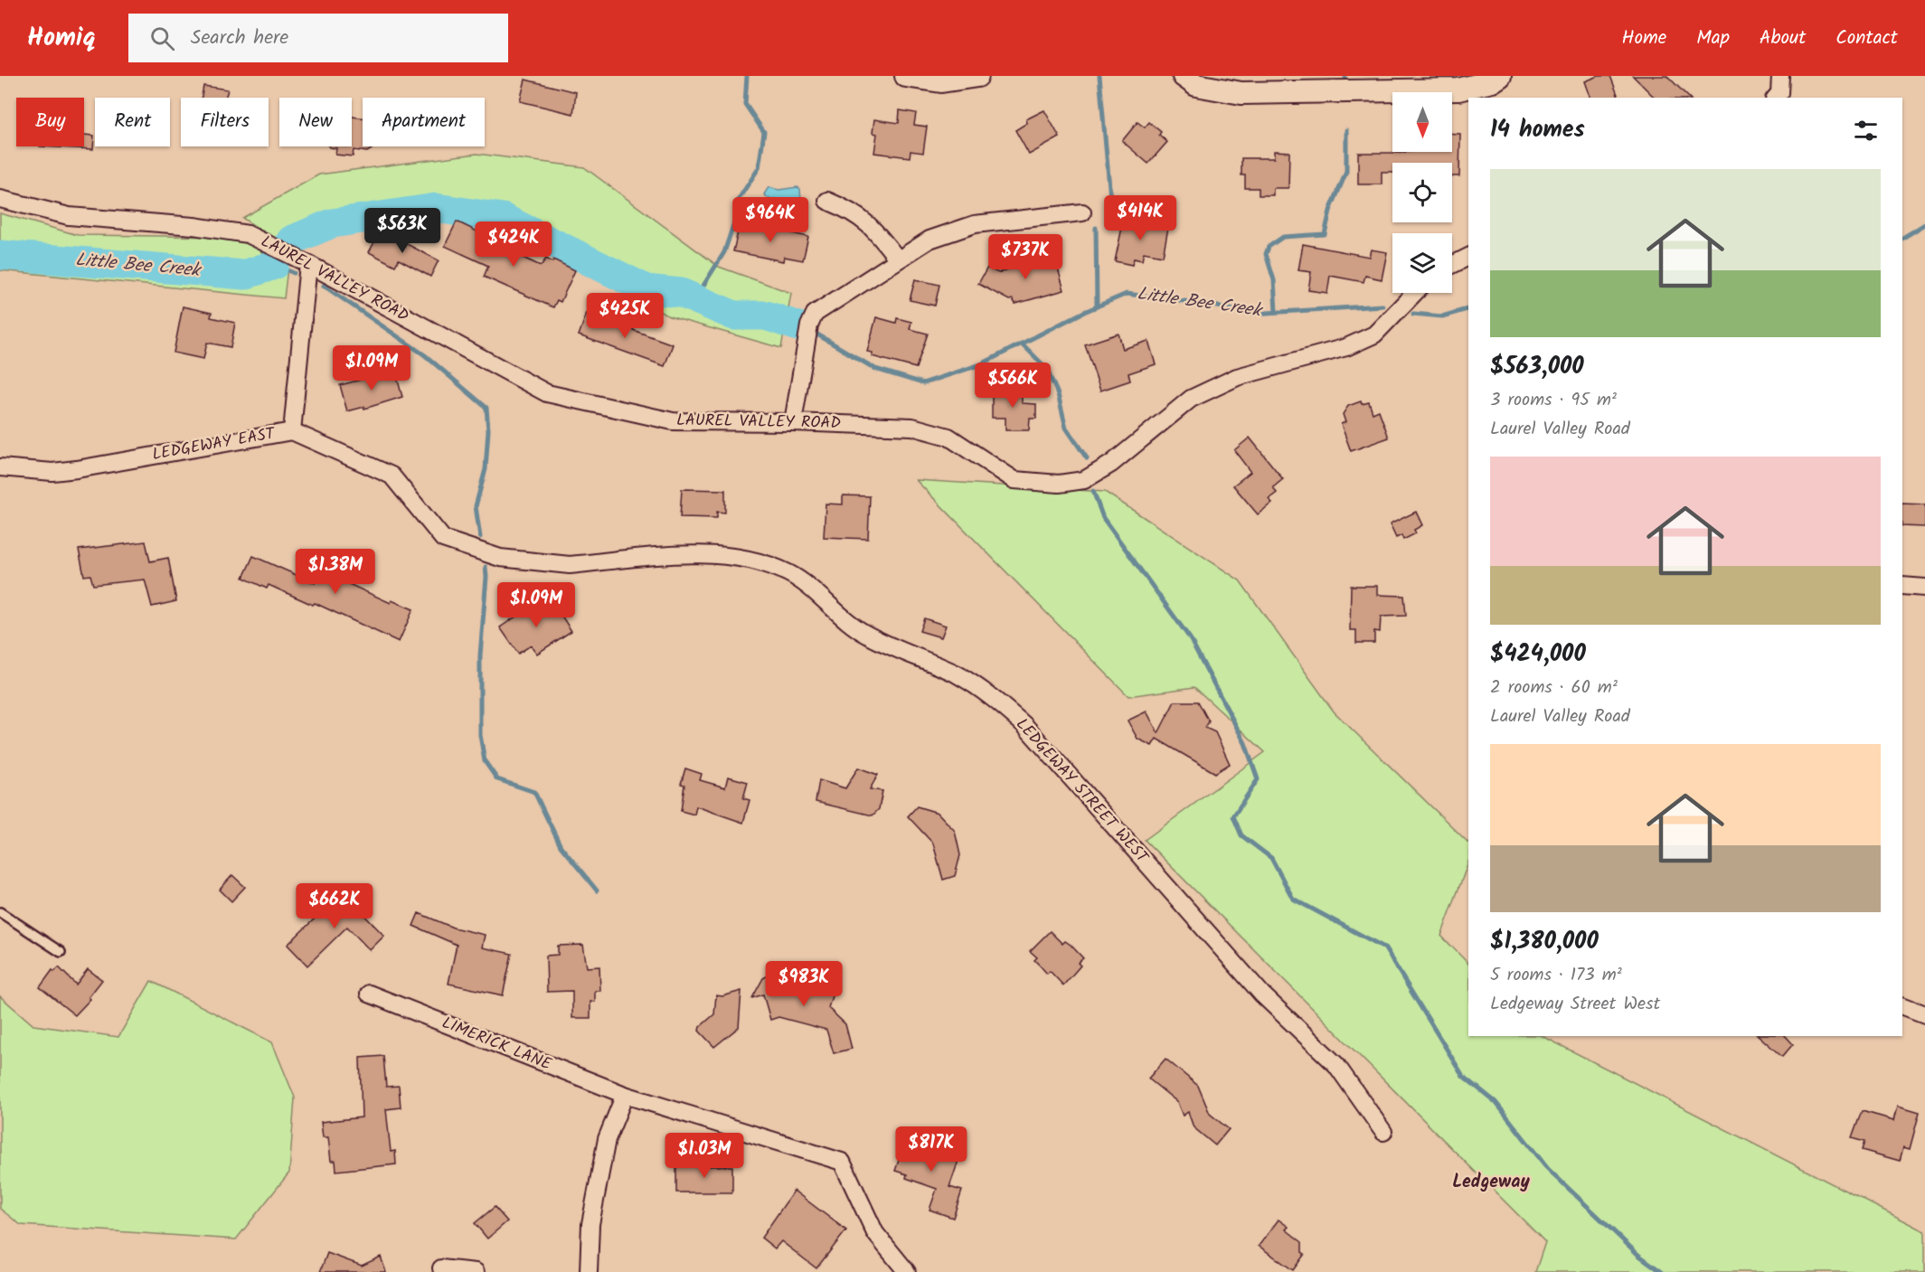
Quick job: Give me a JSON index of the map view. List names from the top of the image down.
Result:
{
  "streets": {
    "street": [
      "LAUREL VALLEY ROAD",
      "LEDGEWAY EAST",
      "LEDGEWAY STREET WEST",
      "LIMERICK LANE"
    ]
  },
  "crossings": [
    ["LAUREL VALLEY ROAD", "LEDGEWAY EAST"],
    ["LEDGEWAY EAST", "LEDGEWAY STREET WEST"]
  ],
  "districts": ["Ledgeway"],
  "water": ["Little Bee Creek"],
  "north": "bottom",
  "page": {
    "header": "Homiq",
    "search": "Search here",
    "nav": [
      "Home",
      "Map",
      "About",
      "Contact"
    ],
    "chip": [
      "Buy",
      "Rent",
      "Filters",
      "New",
      "Apartment"
    ],
    "heading": "14 homes",
    "list": [
      {
        "name": "$563,000",
        "note": "3 rooms · 95 m² · Laurel Valley Road"
      },
      {
        "name": "$424,000",
        "note": "2 rooms · 60 m² · Laurel Valley Road"
      },
      {
        "name": "$1,380,000",
        "note": "5 rooms · 173 m² · Ledgeway Street West"
      }
    ],
    "price": [
      "$414K",
      "$964K",
      "$563K",
      "$424K",
      "$737K",
      "$425K",
      "$1.09M",
      "$566K",
      "$1.38M",
      "$1.09M",
      "$662K",
      "$983K",
      "$817K",
      "$1.03M"
    ]
  }
}
